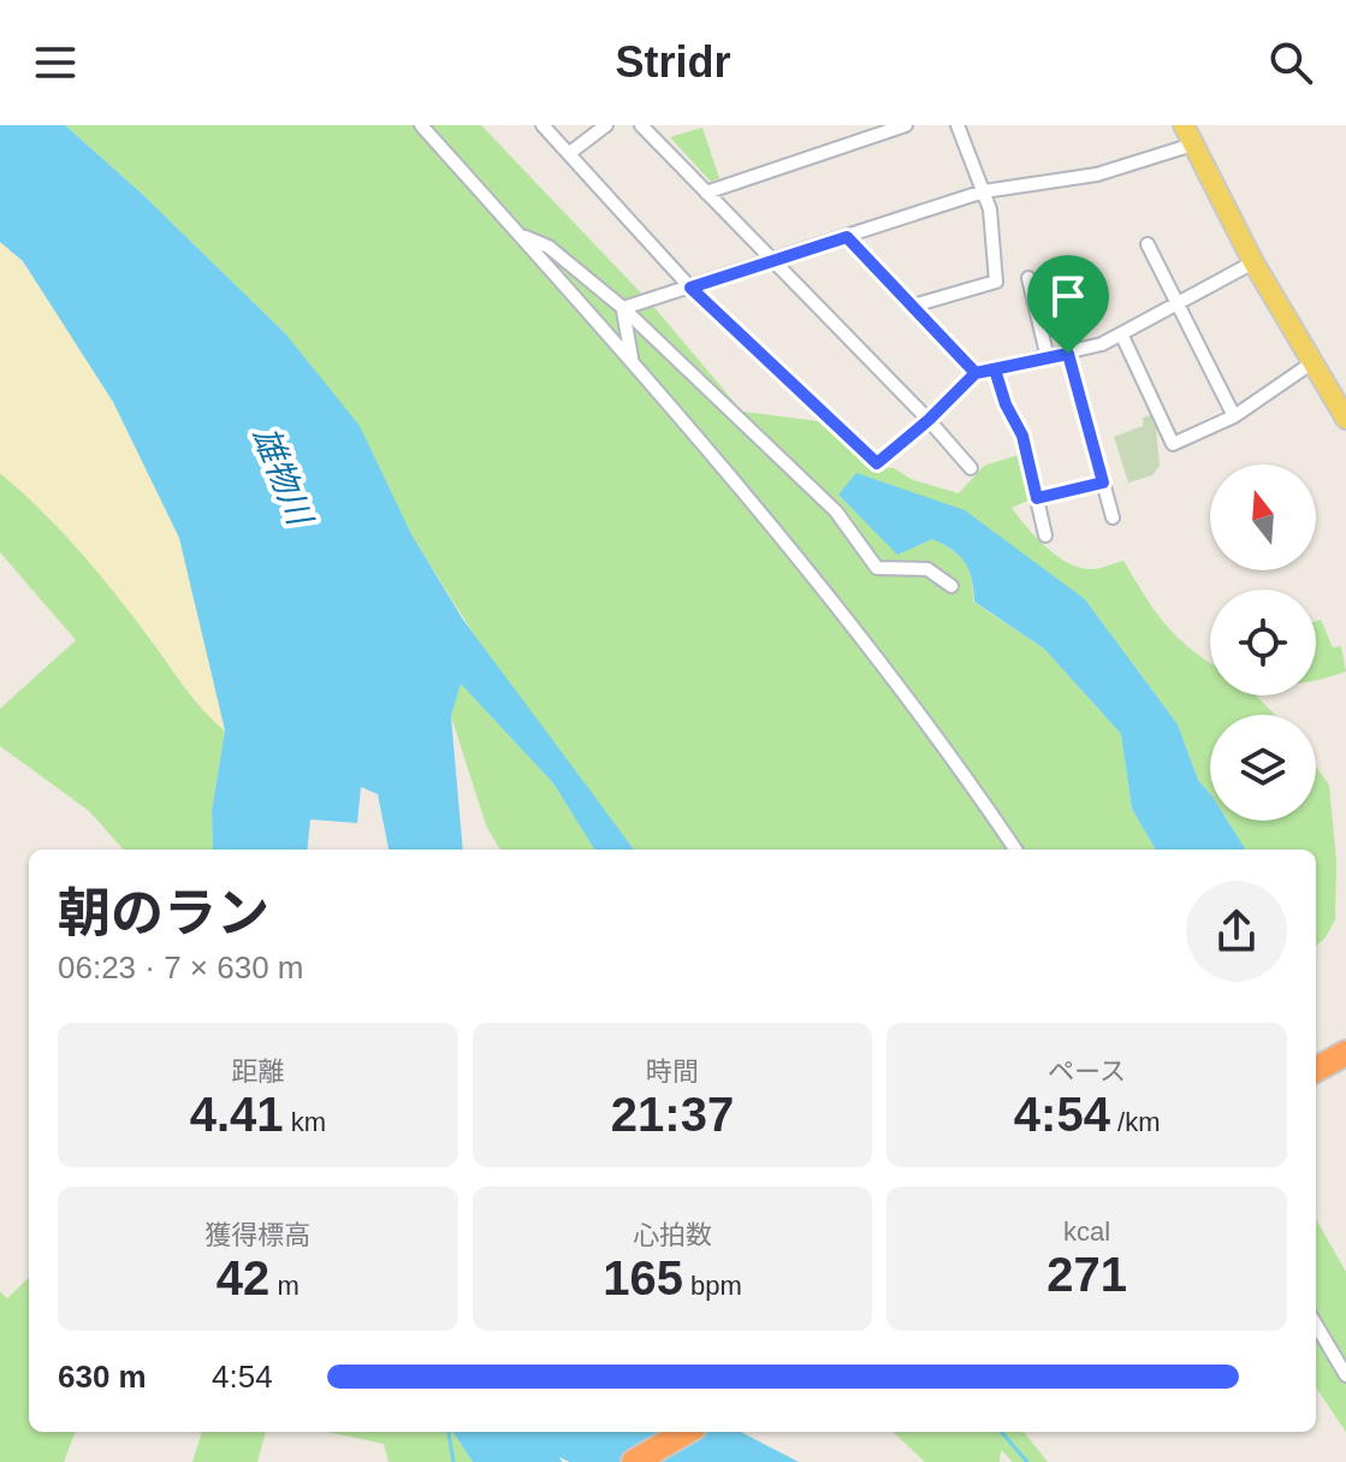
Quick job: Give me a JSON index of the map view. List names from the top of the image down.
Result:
{
  "water": ["雄物川"],
  "north": "top",
  "page": {
    "header": "Stridr",
    "heading": ["朝のラン", "06:23 · 7 × 630 m"],
    "stats": [
      ["距離", "4.41 km"],
      ["時間", "21:37"],
      ["ペース", "4:54 /km"],
      ["獲得標高", "42 m"],
      ["心拍数", "165 bpm"],
      ["kcal", "271"]
    ],
    "list": [
      {
        "name": "630 m",
        "note": "4:54"
      }
    ]
  }
}
